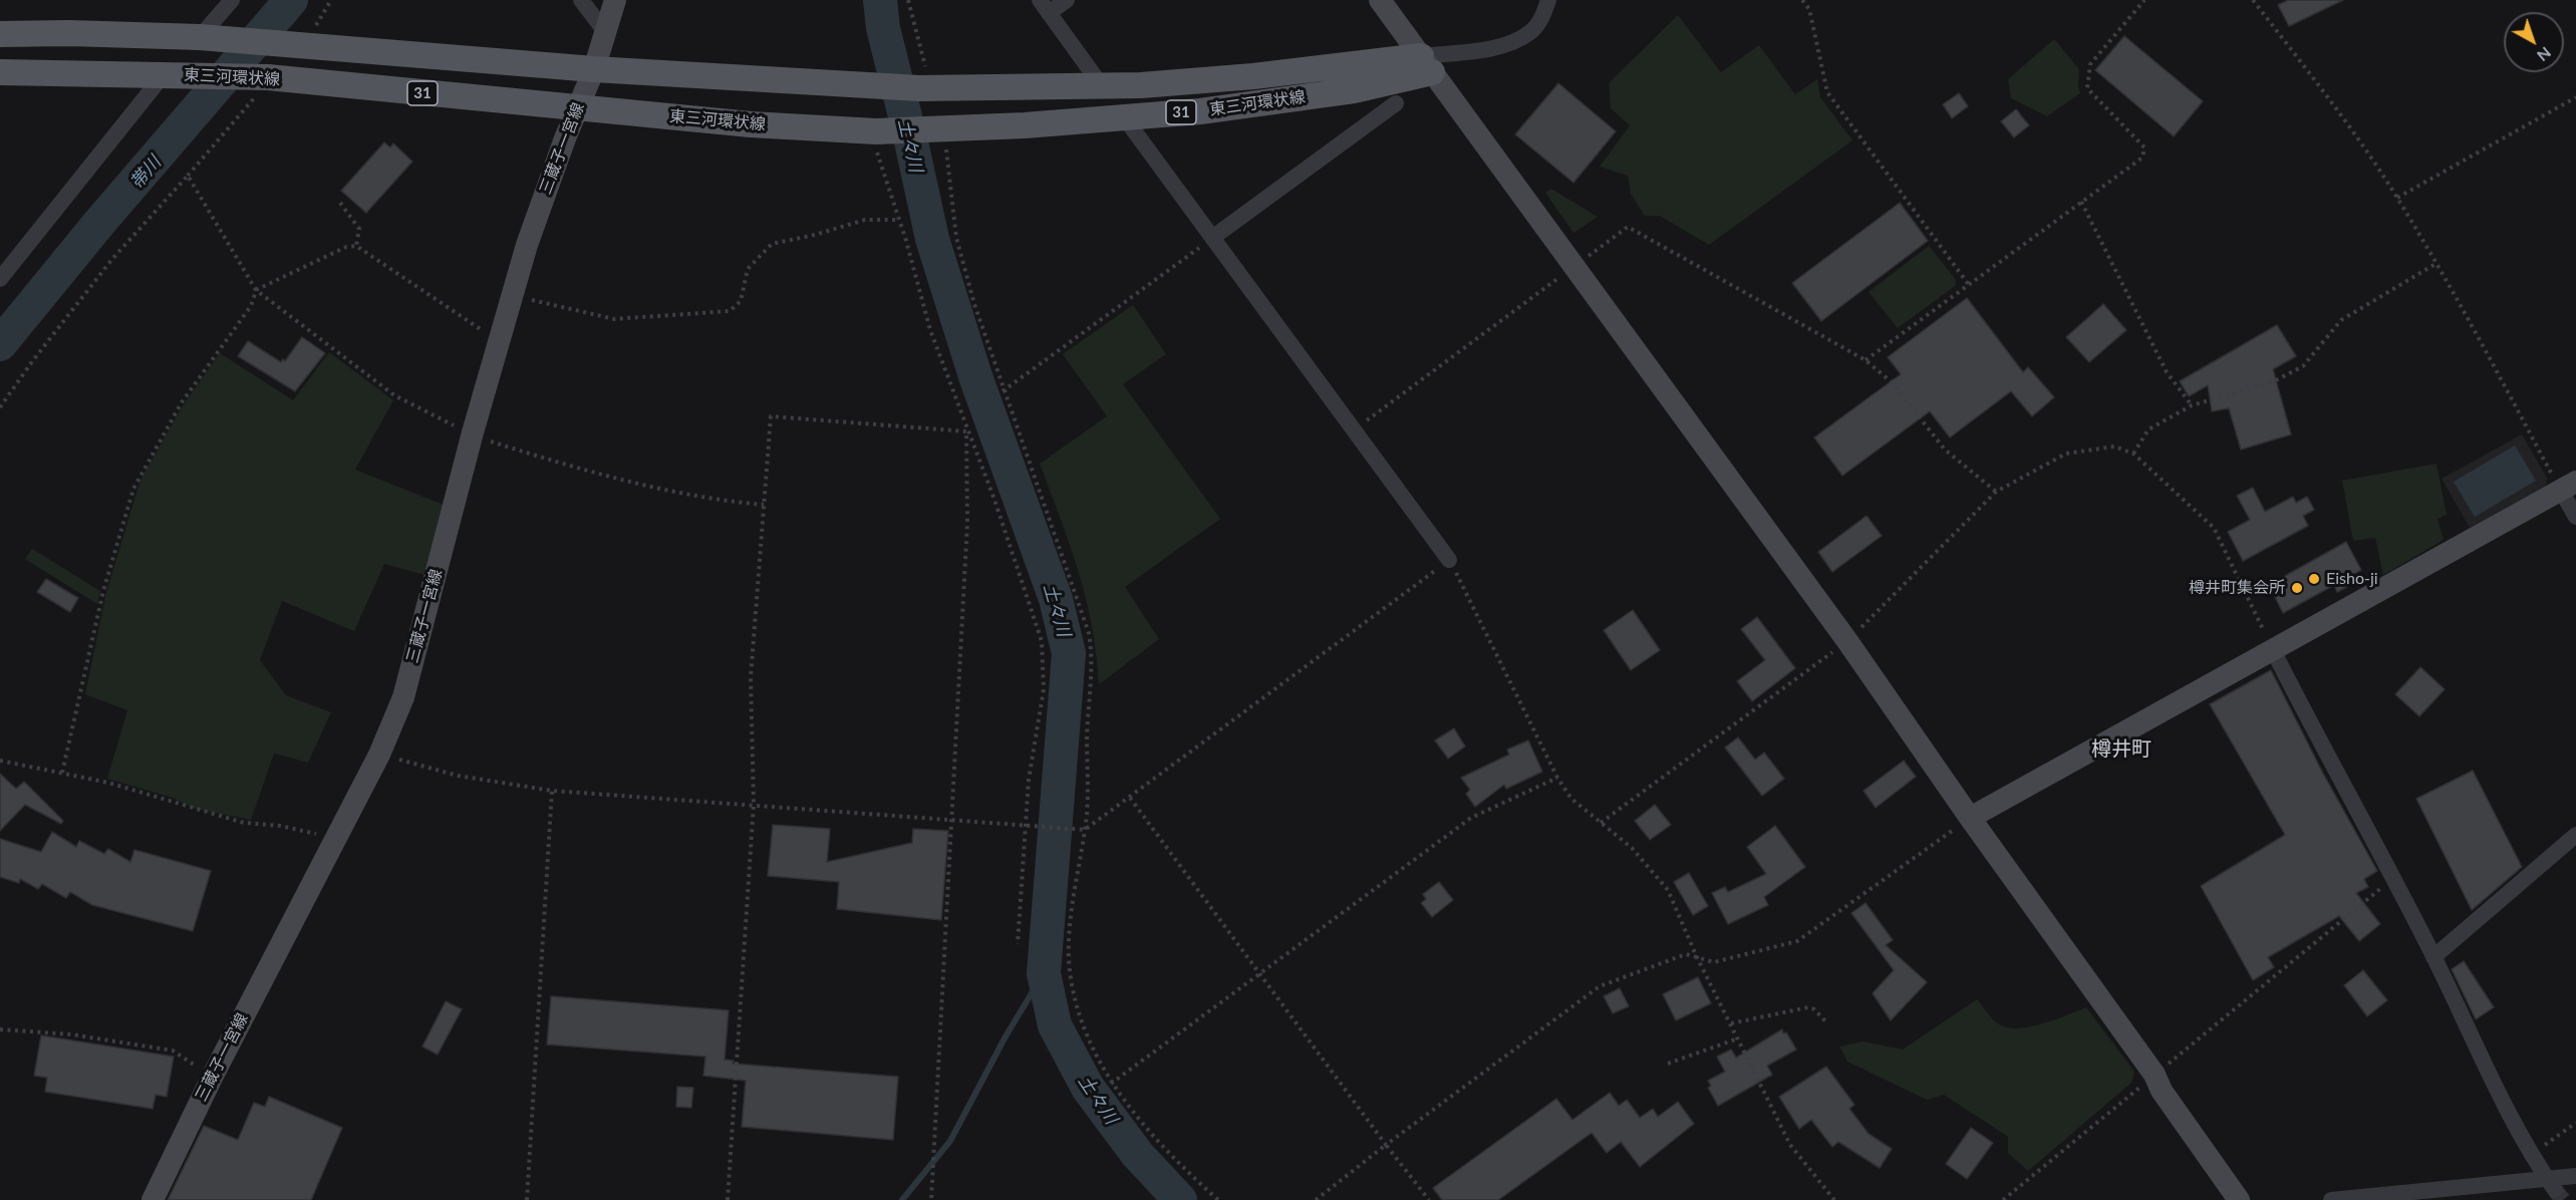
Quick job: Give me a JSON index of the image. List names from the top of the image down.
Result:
{
  "streets": {
    "main road": ["東三河環状線", "31"],
    "street": ["三蔵子一宮線"]
  },
  "crossings": [
    ["東三河環状線", "三蔵子一宮線"]
  ],
  "districts": ["樽井町"],
  "water": ["土々川", "帯川"],
  "places": ["Eisho-ji", "樽井町集会所"],
  "north": "bottom right"
}
